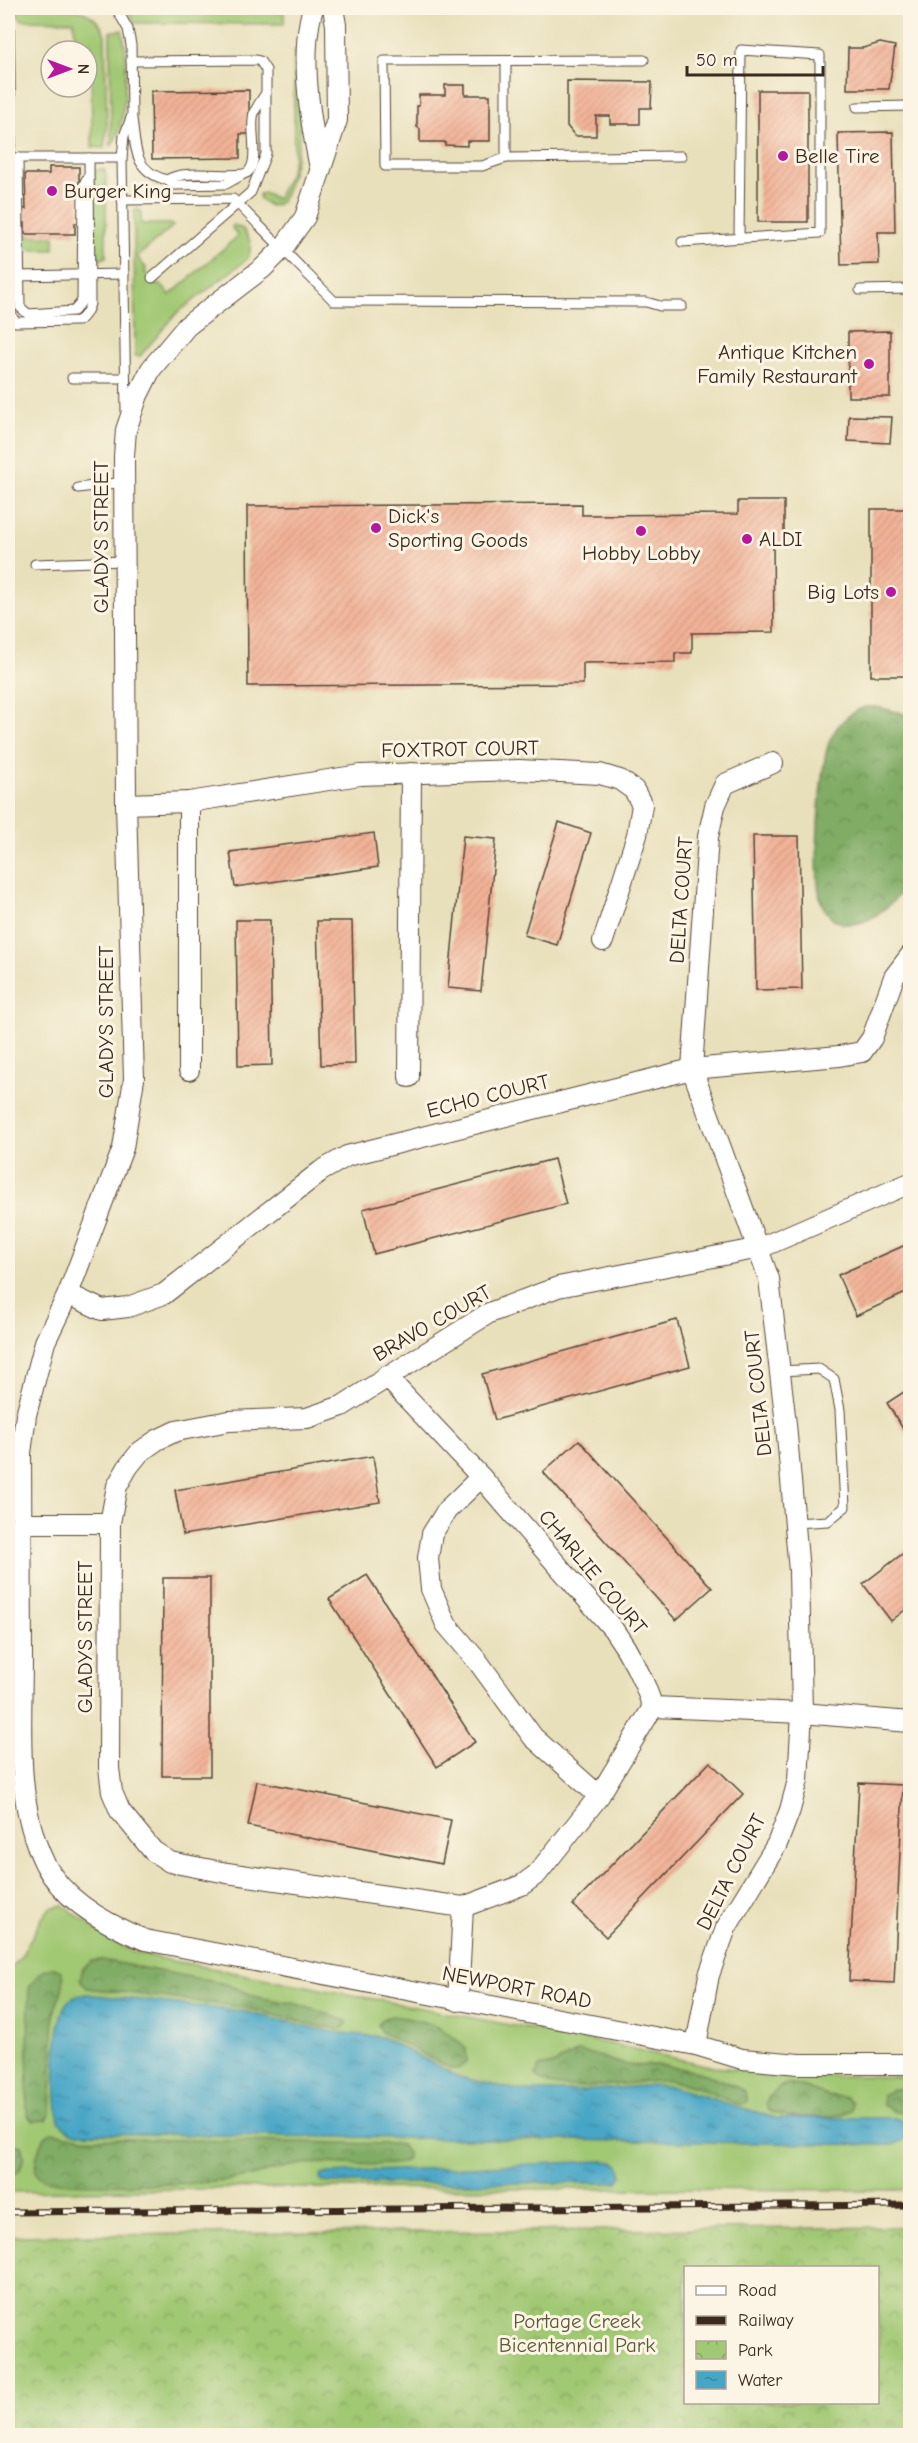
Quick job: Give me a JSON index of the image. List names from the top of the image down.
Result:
{
  "streets": {
    "street": [
      "GLADYS STREET",
      "FOXTROT COURT",
      "DELTA COURT",
      "ECHO COURT",
      "BRAVO COURT",
      "CHARLIE COURT",
      "NEWPORT ROAD"
    ]
  },
  "crossings": [
    ["GLADYS STREET", "FOXTROT COURT"],
    ["GLADYS STREET", "ECHO COURT"],
    ["GLADYS STREET", "BRAVO COURT"],
    ["GLADYS STREET", "NEWPORT ROAD"],
    ["FOXTROT COURT", "ECHO COURT"],
    ["DELTA COURT", "ECHO COURT"],
    ["DELTA COURT", "BRAVO COURT"],
    ["DELTA COURT", "NEWPORT ROAD"],
    ["BRAVO COURT", "CHARLIE COURT"]
  ],
  "parks": ["Portage Creek Bicentennial Park"],
  "places": [
    "Belle Tire",
    "Burger King",
    "Antique Kitchen Family Restaurant",
    "Dick's Sporting Goods",
    "Hobby Lobby",
    "ALDI",
    "Big Lots"
  ],
  "legend": [
    "Road",
    "Railway",
    "Park",
    "Water"
  ],
  "scale_bar": "50 m",
  "north": "right"
}
